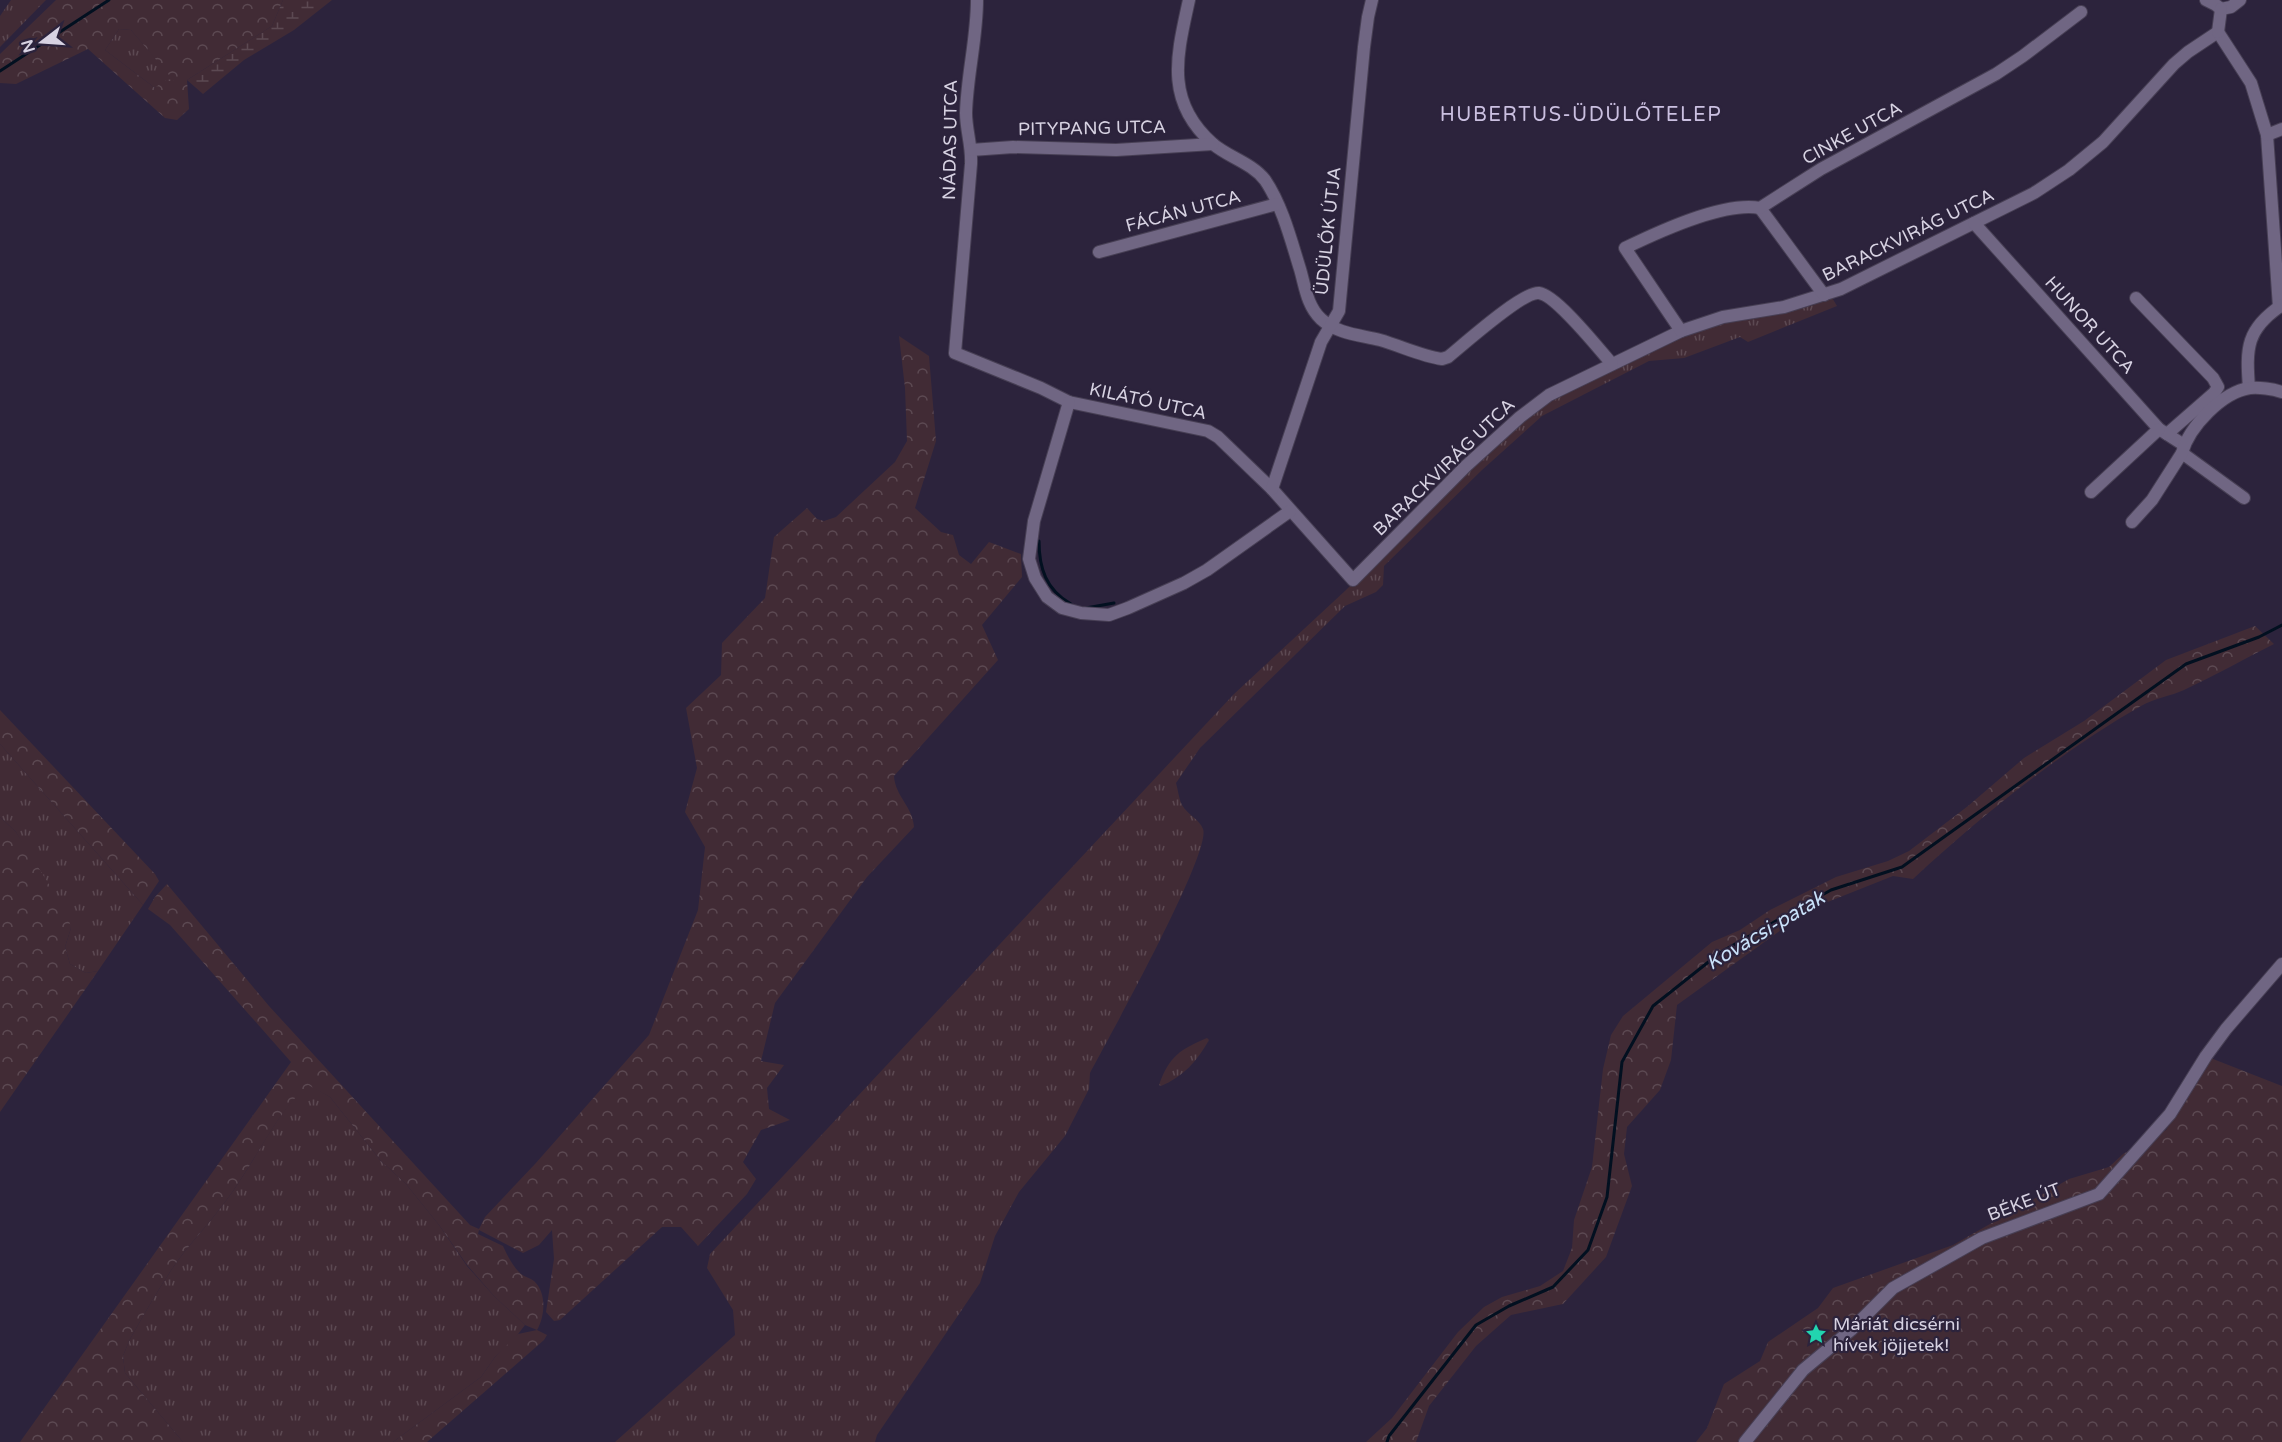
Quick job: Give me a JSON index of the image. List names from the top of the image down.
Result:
{
  "streets": {
    "street": [
      "PITYPANG UTCA",
      "CINKE UTCA",
      "NÁDAS UTCA",
      "FÁCÁN UTCA",
      "ÜDÜLŐK ÚTJA",
      "BARACKVIRÁG UTCA",
      "HUNOR UTCA",
      "KILÁTÓ UTCA",
      "BÉKE ÚT"
    ]
  },
  "crossings": [
    ["PITYPANG UTCA", "NÁDAS UTCA"],
    ["NÁDAS UTCA", "KILÁTÓ UTCA"],
    ["ÜDÜLŐK ÚTJA", "KILÁTÓ UTCA"],
    ["BARACKVIRÁG UTCA", "HUNOR UTCA"],
    ["BARACKVIRÁG UTCA", "KILÁTÓ UTCA"]
  ],
  "districts": ["HUBERTUS-ÜDÜLŐTELEP"],
  "water": ["Kovácsi-patak"],
  "places": {
    "place": ["Máriát dicsérni hívek jöjjetek!"]
  },
  "north": "left"
}
